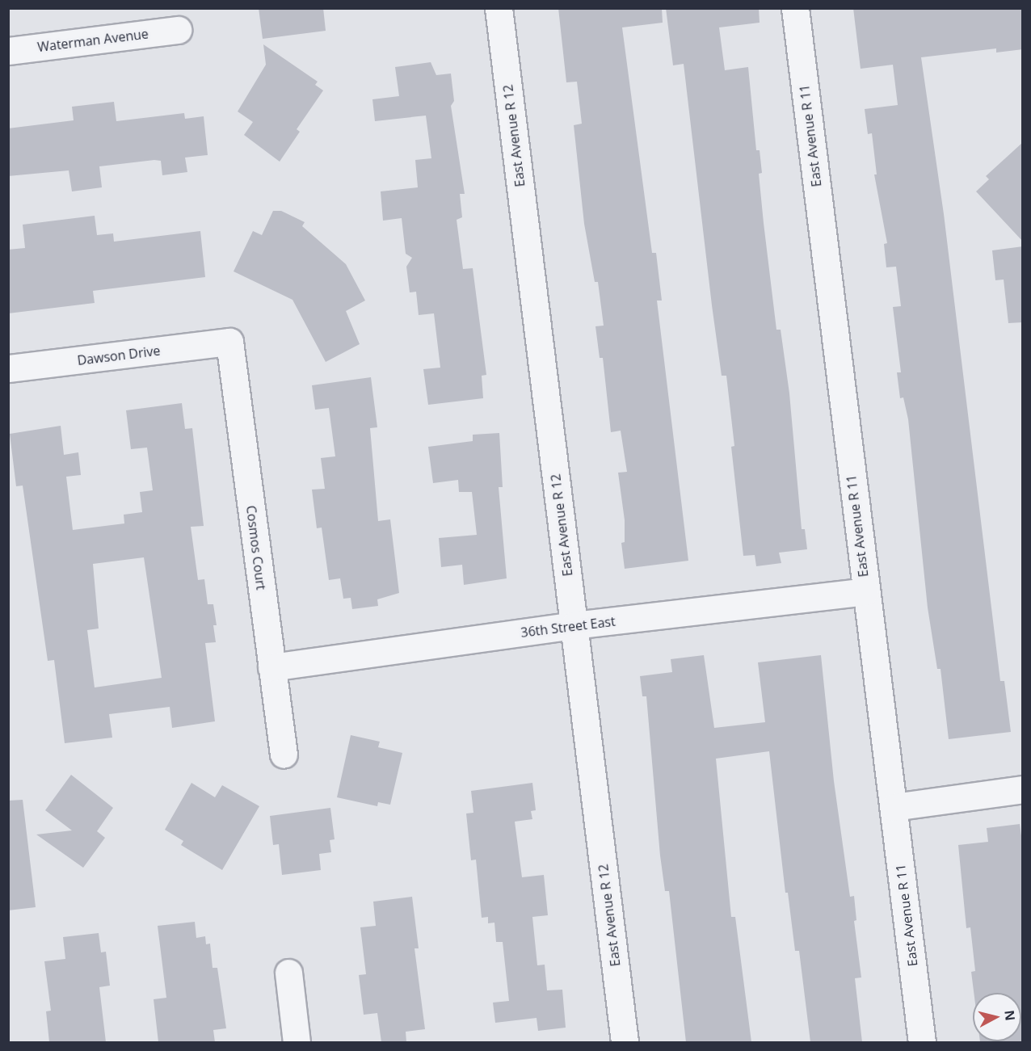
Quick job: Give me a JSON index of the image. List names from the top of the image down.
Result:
{
  "streets": {
    "street": [
      "Waterman Avenue",
      "East Avenue R 12",
      "East Avenue R 11",
      "Dawson Drive",
      "Cosmos Court",
      "36th Street East"
    ]
  },
  "crossings": [
    ["East Avenue R 12", "36th Street East"],
    ["East Avenue R 11", "36th Street East"],
    ["Dawson Drive", "Cosmos Court"],
    ["Cosmos Court", "36th Street East"]
  ],
  "north": "right"
}
